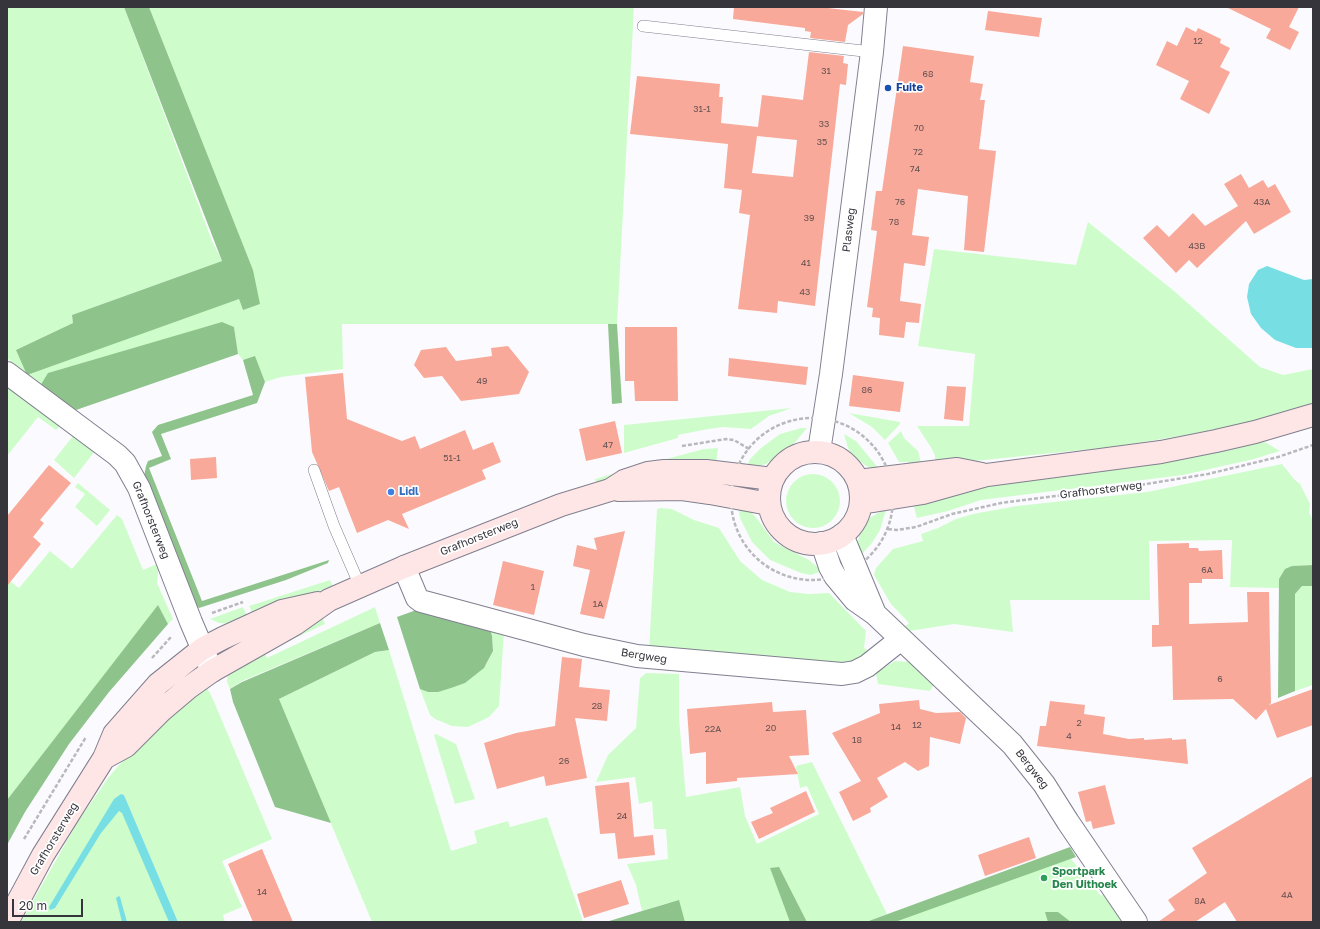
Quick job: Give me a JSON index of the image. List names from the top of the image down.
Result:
{
  "streets": {
    "main road": ["Grafhorsterweg"],
    "street": ["Plasweg", "Bergweg"]
  },
  "crossings": [
    ["Plasweg", "Grafhorsterweg"],
    ["Plasweg", "Bergweg"],
    ["Grafhorsterweg", "Bergweg"]
  ],
  "places": ["Fuite", "Lidl", "Sportpark Den Uithoek"],
  "house_numbers": [
    "12",
    "31",
    "68",
    "31-1",
    "33",
    "70",
    "35",
    "72",
    "74",
    "76",
    "43A",
    "39",
    "78",
    "43B",
    "41",
    "43",
    "49",
    "86",
    "47",
    "51-1",
    "6A",
    "1",
    "1A",
    "6",
    "28",
    "2",
    "12",
    "14",
    "20",
    "22A",
    "4",
    "18",
    "26",
    "24",
    "14",
    "4A",
    "8A"
  ],
  "scale_bar": "20 m"
}
